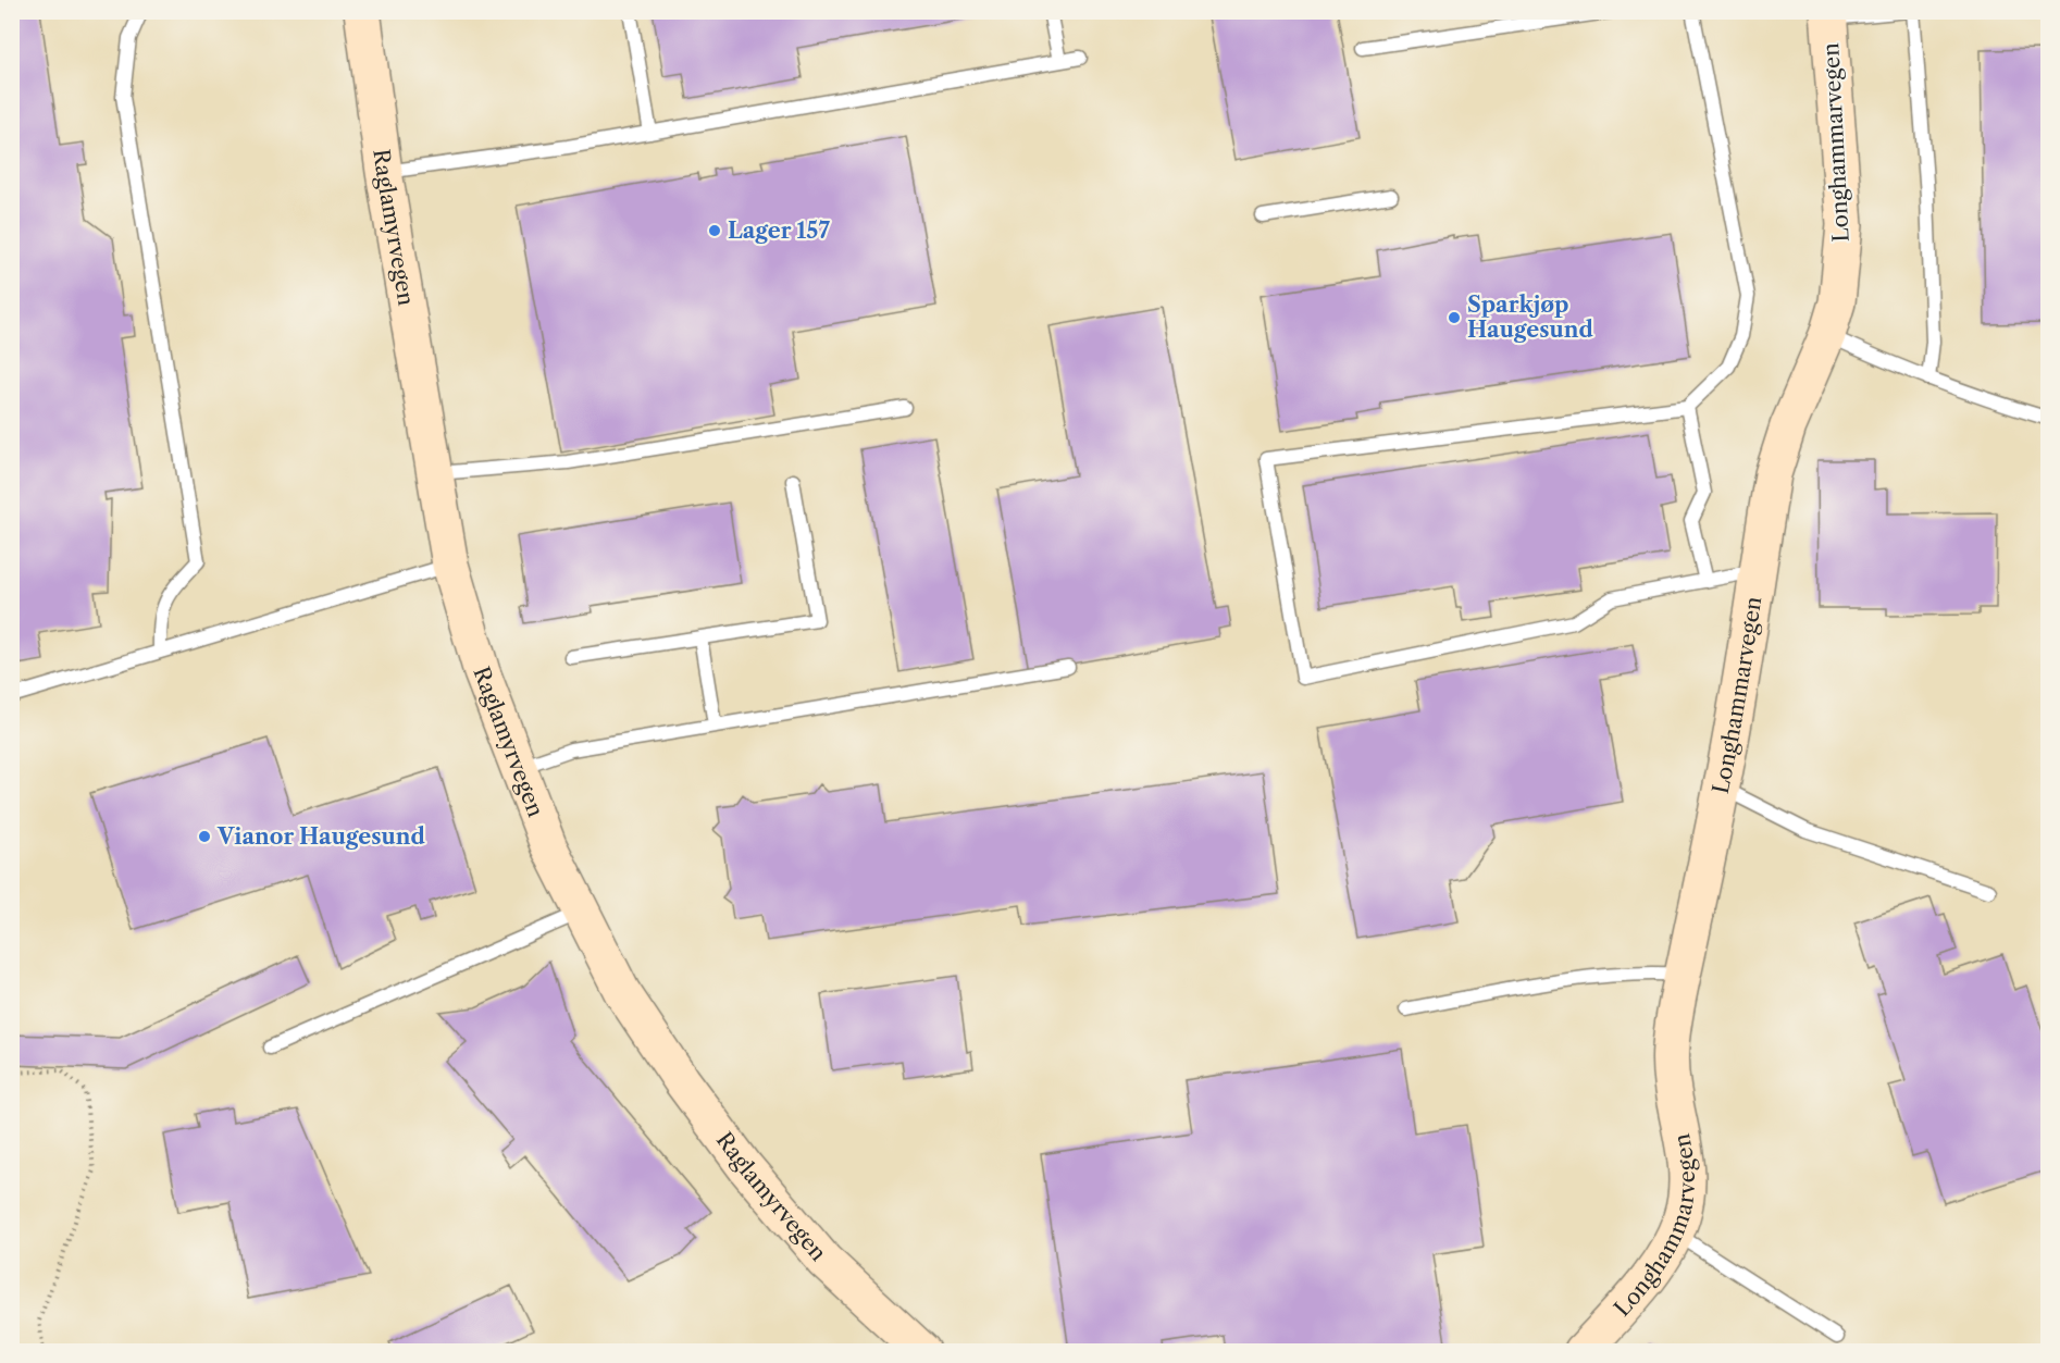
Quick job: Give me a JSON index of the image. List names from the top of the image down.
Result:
{
  "streets": {
    "street": ["Longhammarvegen", "Raglamyrvegen"]
  },
  "places": ["Lager 157", "Sparkjøp Haugesund", "Vianor Haugesund"]
}
